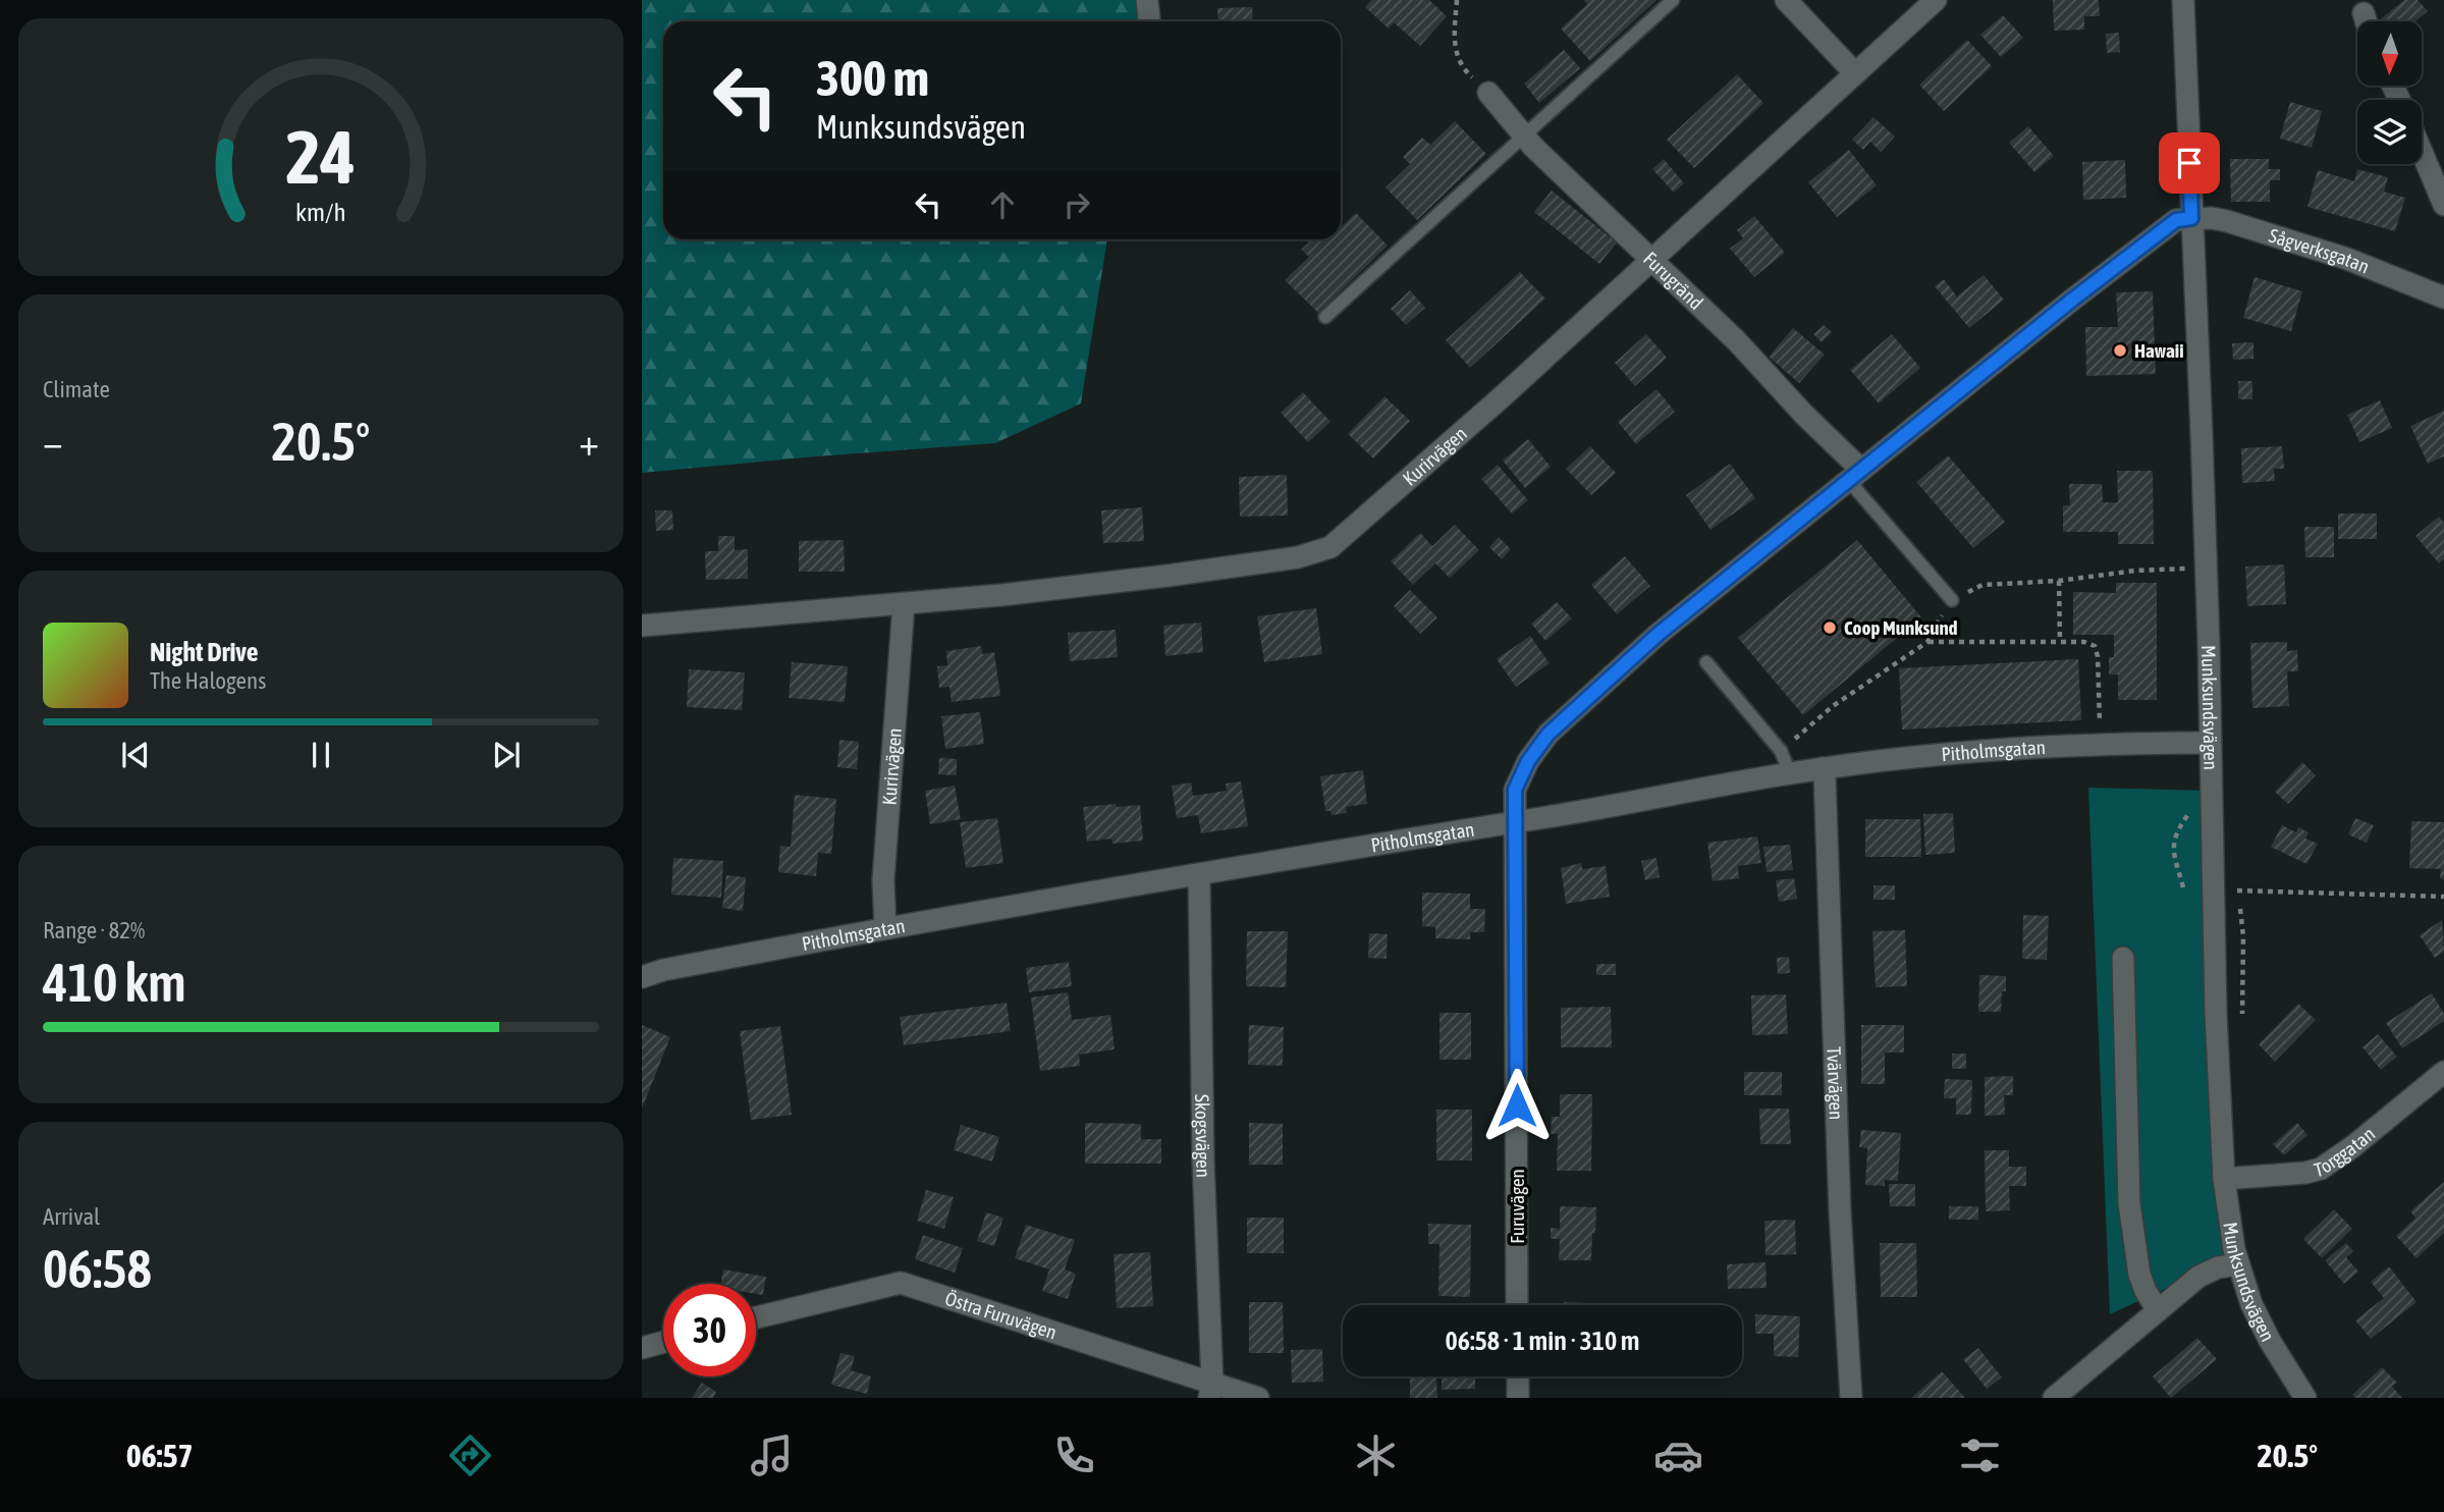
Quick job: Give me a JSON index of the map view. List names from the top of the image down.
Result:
{
  "streets": {
    "street": [
      "Sågverksgatan",
      "Furugränd",
      "Kurirvägen",
      "Munksundsvägen",
      "Pitholmsgatan",
      "Tvärvägen",
      "Skogsvägen",
      "Torggatan",
      "Furuvägen",
      "Östra Furuvägen"
    ]
  },
  "crossings": [
    ["Sågverksgatan", "Munksundsvägen"],
    ["Sågverksgatan", "Furuvägen"],
    ["Furugränd", "Kurirvägen"],
    ["Furugränd", "Furuvägen"],
    ["Kurirvägen", "Pitholmsgatan"],
    ["Munksundsvägen", "Pitholmsgatan"],
    ["Munksundsvägen", "Torggatan"],
    ["Munksundsvägen", "Furuvägen"],
    ["Pitholmsgatan", "Tvärvägen"],
    ["Pitholmsgatan", "Skogsvägen"],
    ["Pitholmsgatan", "Furuvägen"],
    ["Skogsvägen", "Östra Furuvägen"]
  ],
  "places": ["Hawaii", "Coop Munksund"],
  "north": "bottom",
  "page": {
    "turn": ["300 m", "Munksundsvägen"],
    "tile": [
      "Climate",
      ["Range · 82%", "410 km"],
      ["Arrival", "06:58"]
    ],
    "heat": ["−", "20.5°", "+"],
    "song": ["Night Drive", "The Halogens"],
    "limit": "30",
    "trip": "06:58 · 1 min · 310 m",
    "tabs": ["06:57", "20.5°"],
    "gauge": ["24", "km/h"]
  }
}
